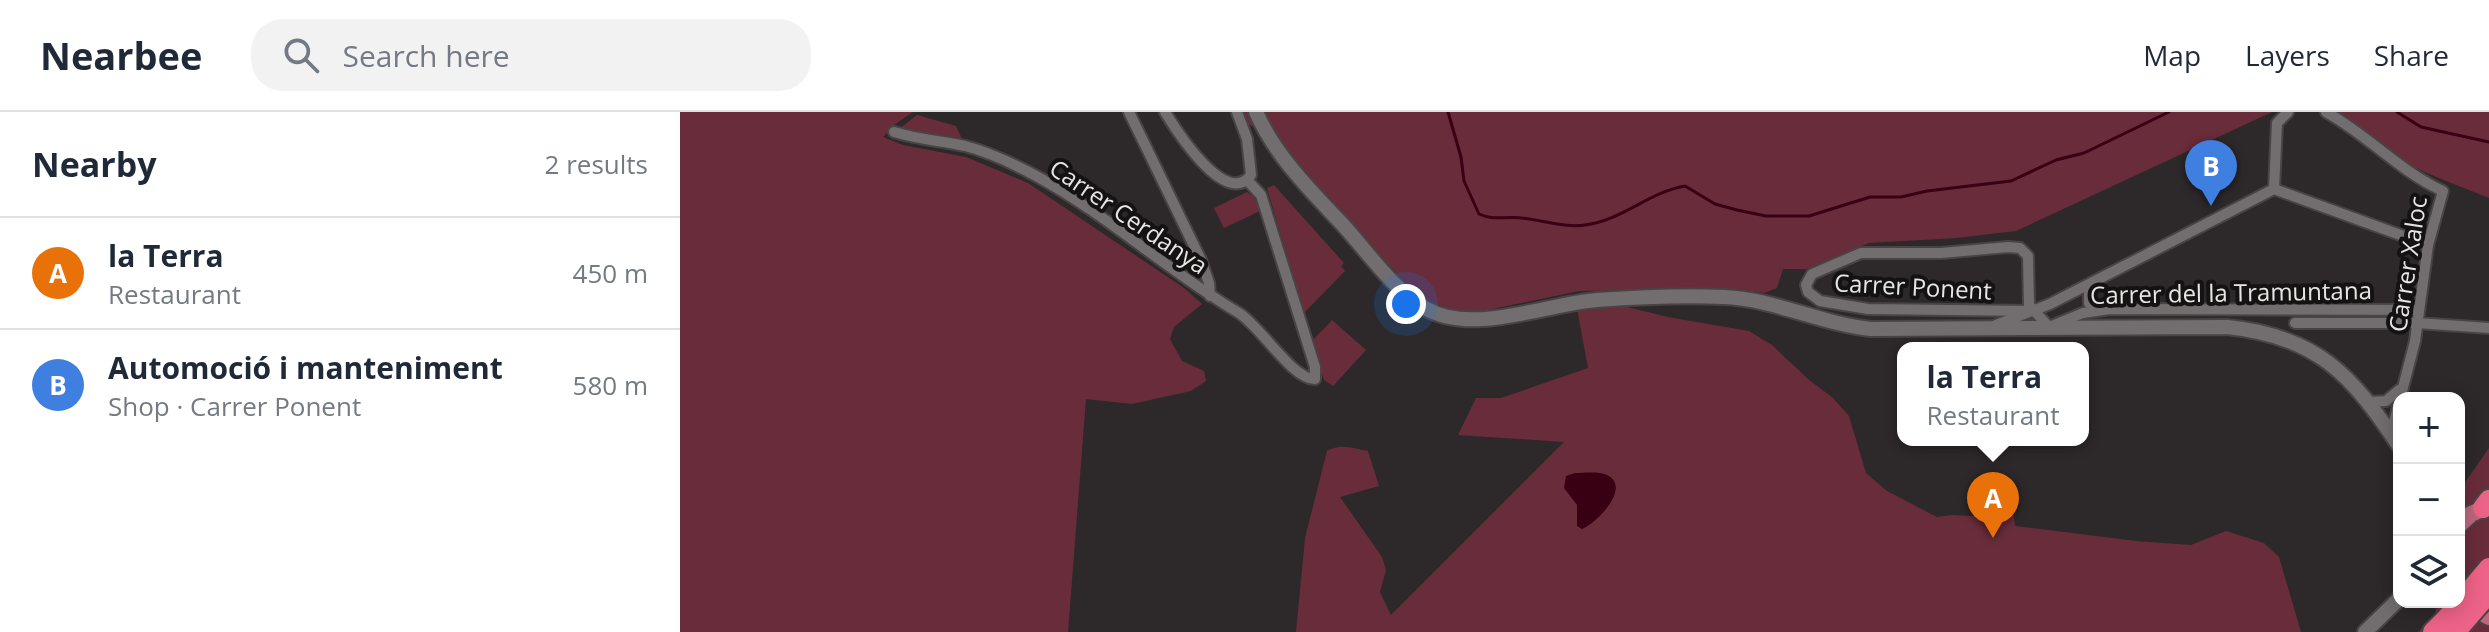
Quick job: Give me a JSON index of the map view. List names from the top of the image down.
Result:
{
  "streets": {
    "street": [
      "Carrer Cerdanya",
      "Carrer Xaloc",
      "Carrer Ponent",
      "Carrer del la Tramuntana"
    ]
  },
  "crossings": [
    ["Carrer Xaloc", "Carrer del la Tramuntana"]
  ],
  "page": {
    "header": "Nearbee",
    "search": "Search here",
    "nav": ["Map", "Layers", "Share"],
    "heading": ["Nearby", "2 results"],
    "pins": ["B", "A"],
    "list": [
      {
        "mark": "A",
        "name": "la Terra",
        "note": "Restaurant",
        "value": "450 m"
      },
      {
        "mark": "B",
        "name": "Automoció i manteniment",
        "note": "Shop · Carrer Ponent",
        "value": "580 m"
      }
    ],
    "popup": ["la Terra", "Restaurant"],
    "map_buttons": ["+", "−"]
  }
}
